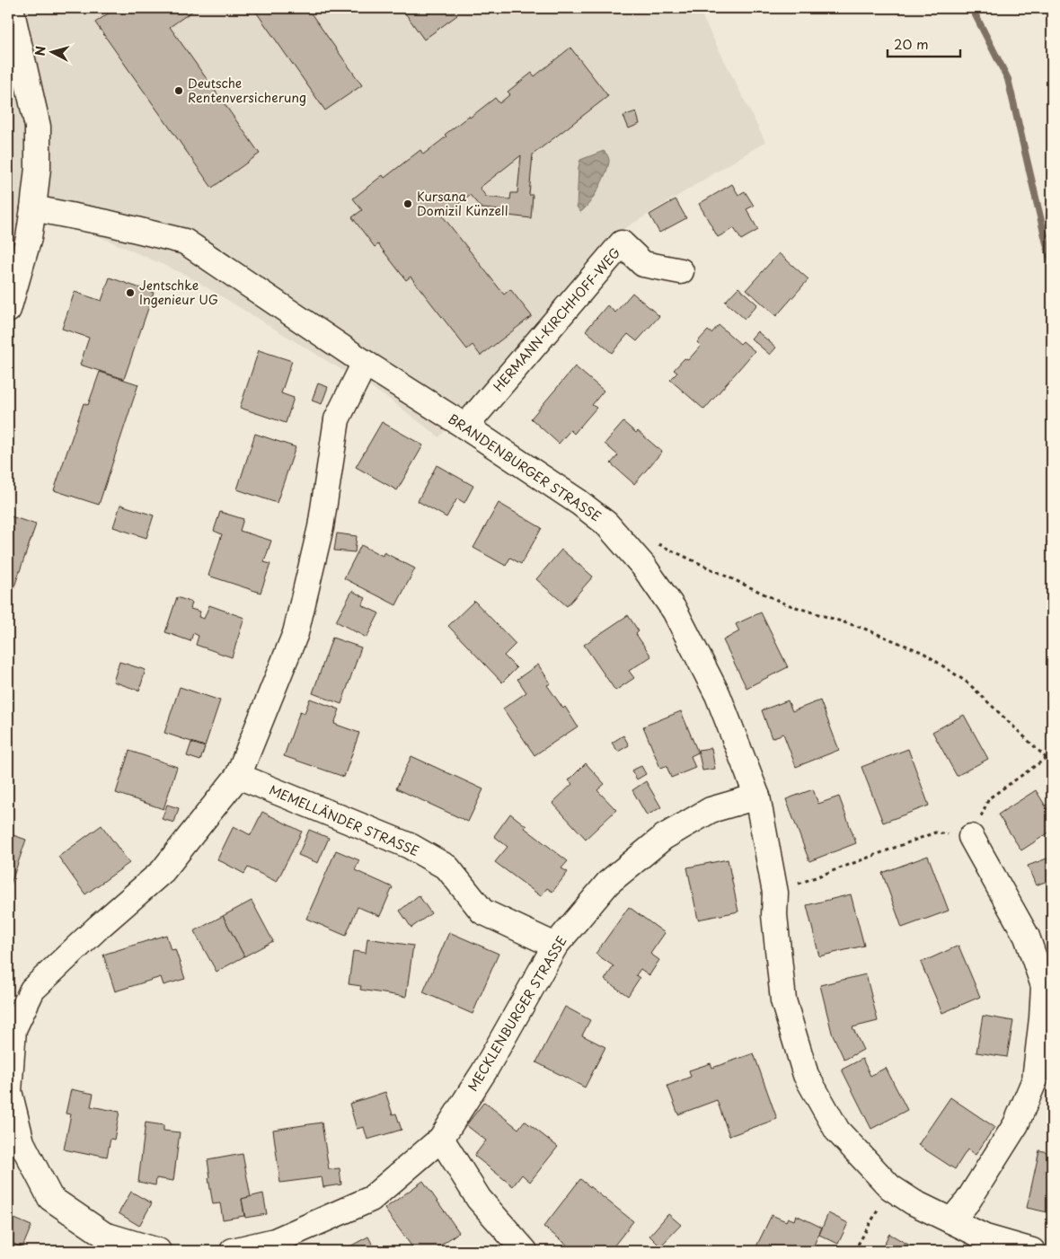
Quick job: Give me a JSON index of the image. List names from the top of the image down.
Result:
{
  "streets": {
    "street": [
      "HERMANN-KIRCHHOFF-WEG",
      "BRANDENBURGER STRASSE",
      "MEMELLÄNDER STRASSE",
      "MECKLENBURGER STRASSE"
    ]
  },
  "crossings": [
    ["HERMANN-KIRCHHOFF-WEG", "BRANDENBURGER STRASSE"],
    ["BRANDENBURGER STRASSE", "MECKLENBURGER STRASSE"],
    ["MEMELLÄNDER STRASSE", "MECKLENBURGER STRASSE"]
  ],
  "places": ["Deutsche Rentenversicherung", "Kursana Domizil Künzell", "Jentschke Ingenieur UG"],
  "scale_bar": "20 m",
  "north": "left"
}
